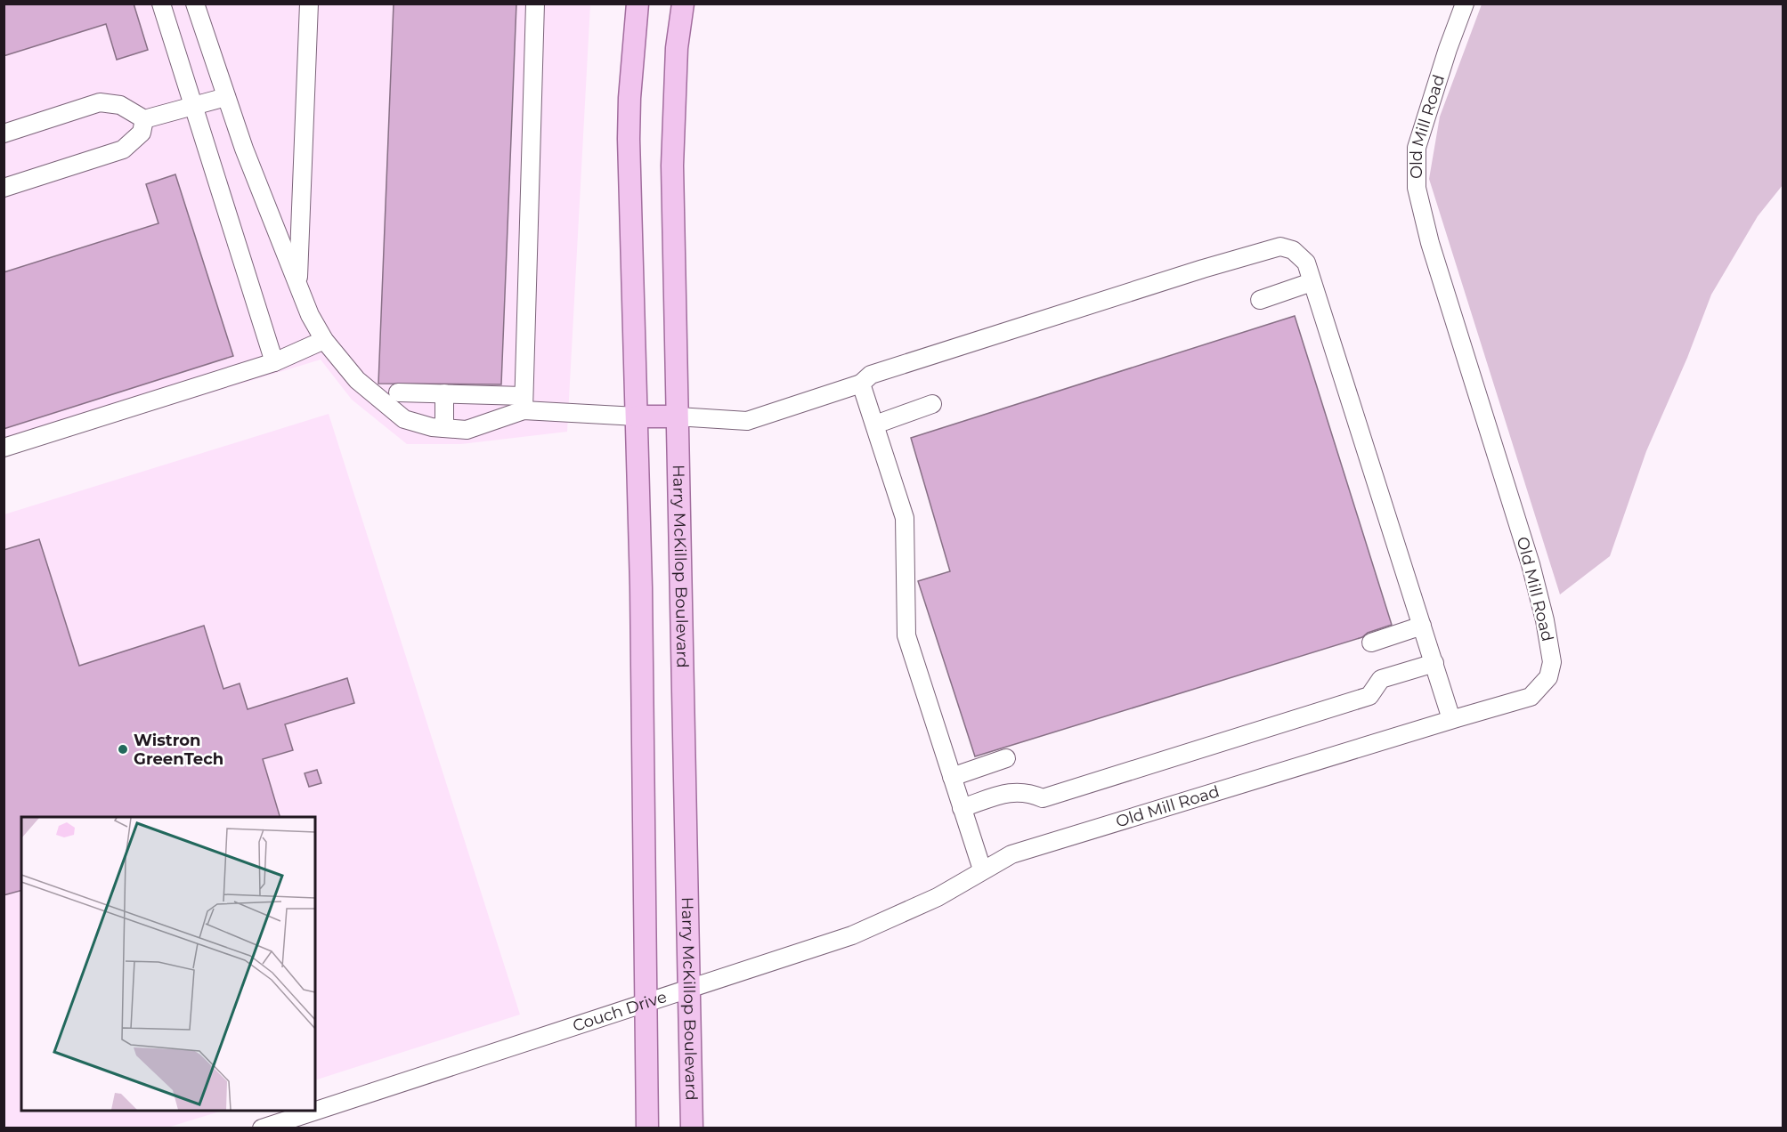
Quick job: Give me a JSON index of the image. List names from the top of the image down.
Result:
{
  "streets": {
    "main road": ["Harry McKillop Boulevard"],
    "street": ["Old Mill Road", "Couch Drive"]
  },
  "crossings": [
    ["Old Mill Road", "Couch Drive"],
    ["Harry McKillop Boulevard", "Couch Drive"]
  ],
  "places": ["Wistron GreenTech"]
}
